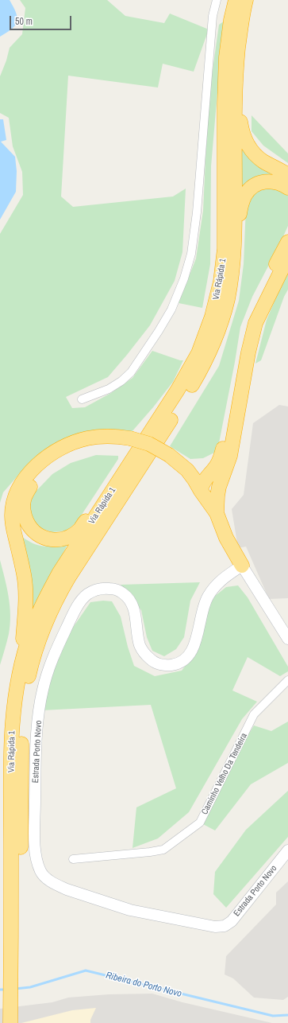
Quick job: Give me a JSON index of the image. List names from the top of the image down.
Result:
{
  "streets": {
    "highway": ["Via Rápida 1"],
    "main road": ["Estrada Porto Novo"],
    "street": ["Caminho Velho Da Tendeira"]
  },
  "water": ["Ribeira do Porto Novo"],
  "scale_bar": "50 m"
}
